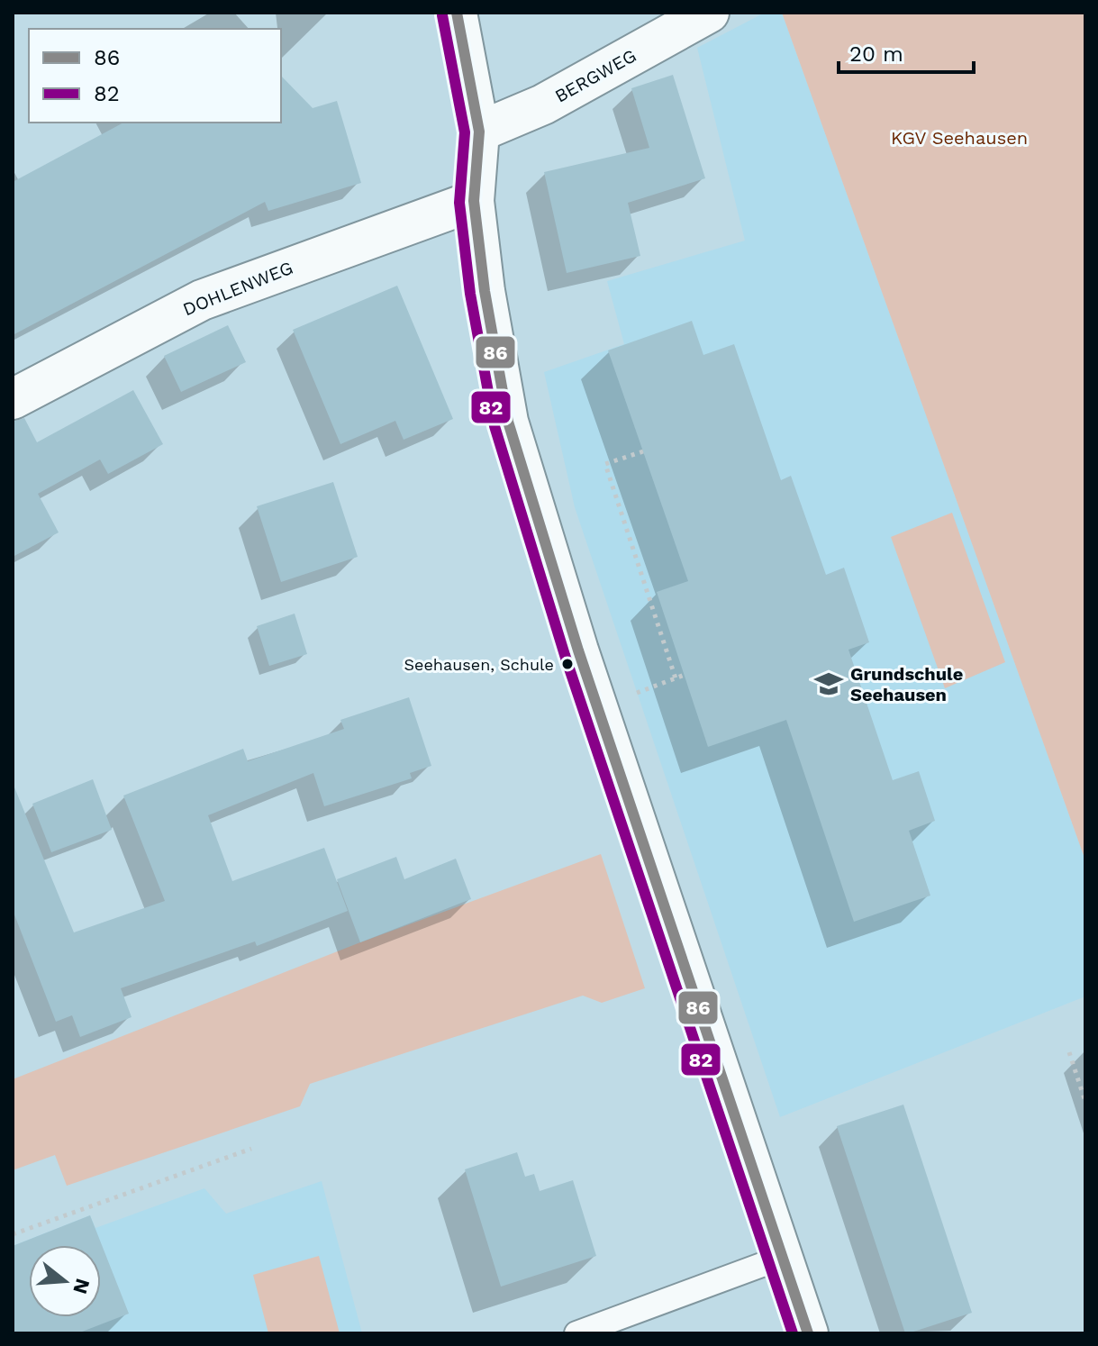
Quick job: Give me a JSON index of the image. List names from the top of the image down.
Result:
{
  "streets": {
    "street": ["BERGWEG", "DOHLENWEG"]
  },
  "parks": ["KGV Seehausen"],
  "places": {
    "other": ["Seehausen, Schule"],
    "school or university": ["Grundschule Seehausen"]
  },
  "lines": ["transit line 86", "transit line 82"],
  "legend": ["86", "82"],
  "scale_bar": "20 m",
  "north": "right"
}
